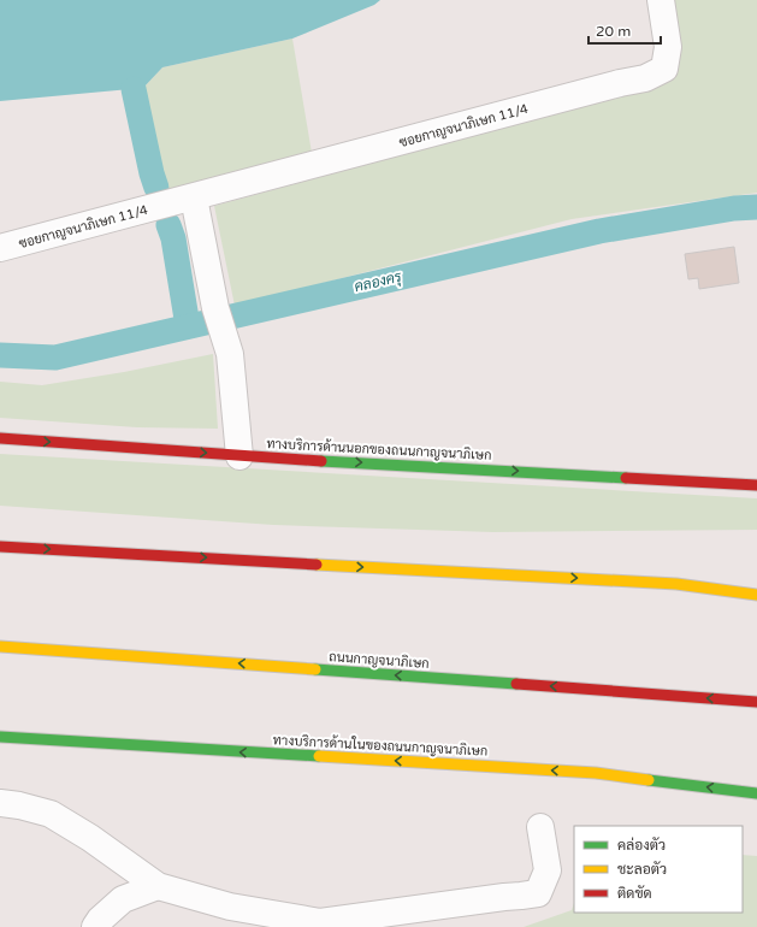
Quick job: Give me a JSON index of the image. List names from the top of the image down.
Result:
{
  "streets": {
    "main road": ["ทางบริการด้านนอกของถนนกาญจนาภิเษก", "ถนนกาญจนาภิเษก", "ทางบริการด้านในของถนนกาญจนาภิเษก"],
    "street": ["ซอยกาญจนาภิเษก 11/4"]
  },
  "one_way": ["ทางบริการด้านนอกของถนนกาญจนาภิเษก", "ถนนกาญจนาภิเษก", "ทางบริการด้านในของถนนกาญจนาภิเษก"],
  "water": ["คลองครุ"],
  "legend": ["คล่องตัว", "ชะลอตัว", "ติดขัด"],
  "scale_bar": "20 m"
}
